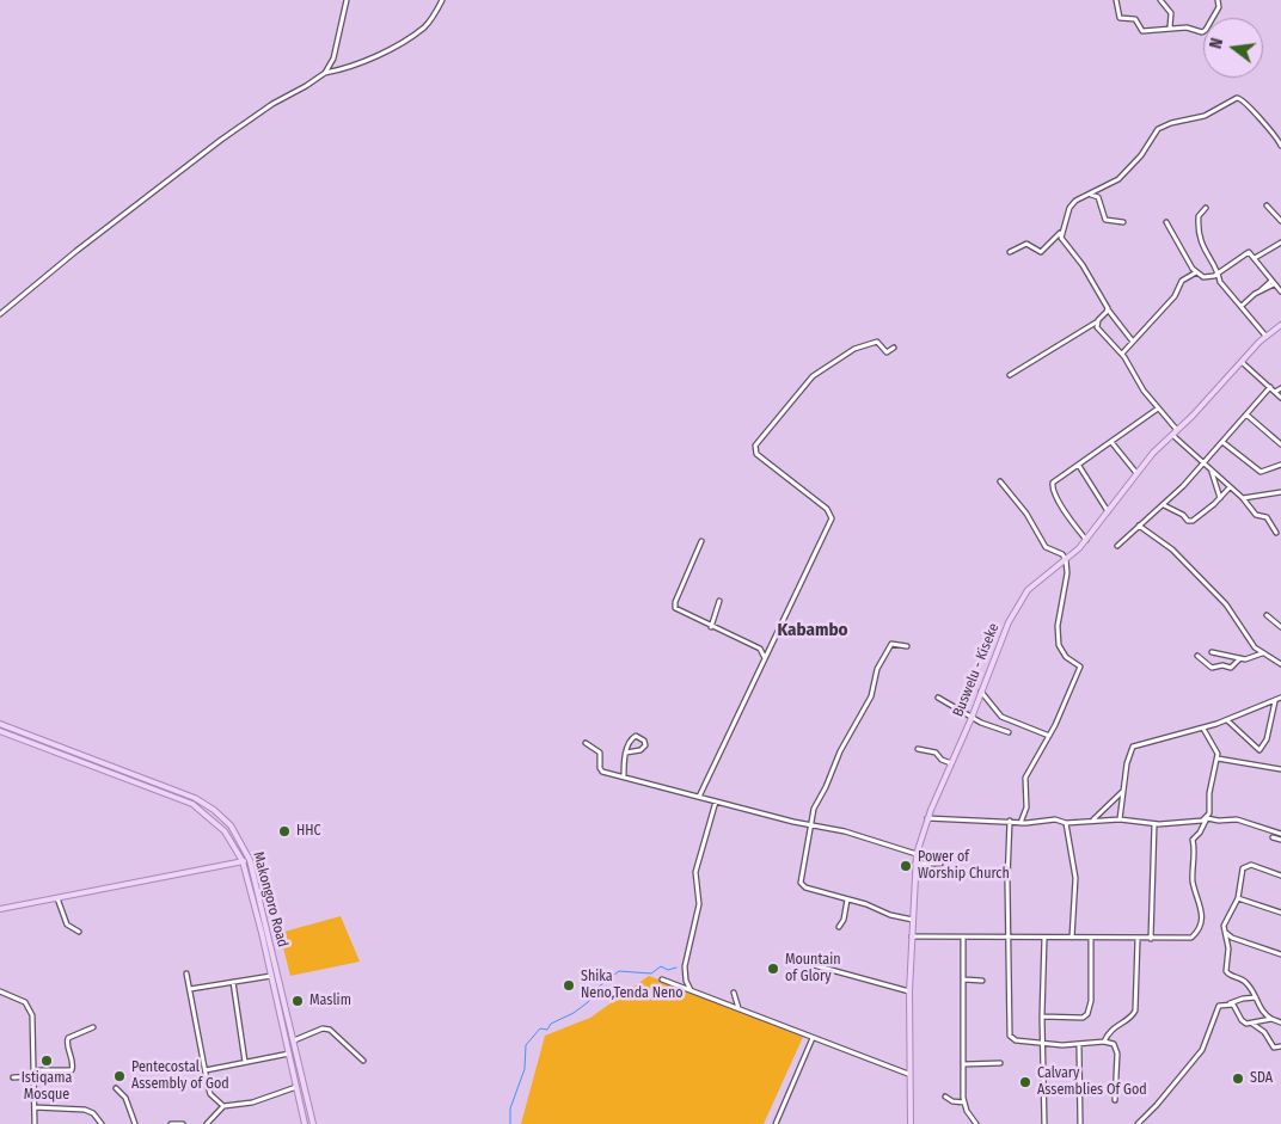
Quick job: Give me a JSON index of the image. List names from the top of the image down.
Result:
{
  "streets": {
    "main road": ["Buswelu - Kiseke", "Makongoro Road"]
  },
  "districts": ["Kabambo"],
  "places": [
    "HHC",
    "Power of Worship Church",
    "Mountain of Glory",
    "Shika Neno,Tenda Neno",
    "Maslim",
    "Istiqama Mosque",
    "Pentecostal Assembly of God",
    "SDA",
    "Calvary Assemblies Of God"
  ],
  "north": "left"
}
